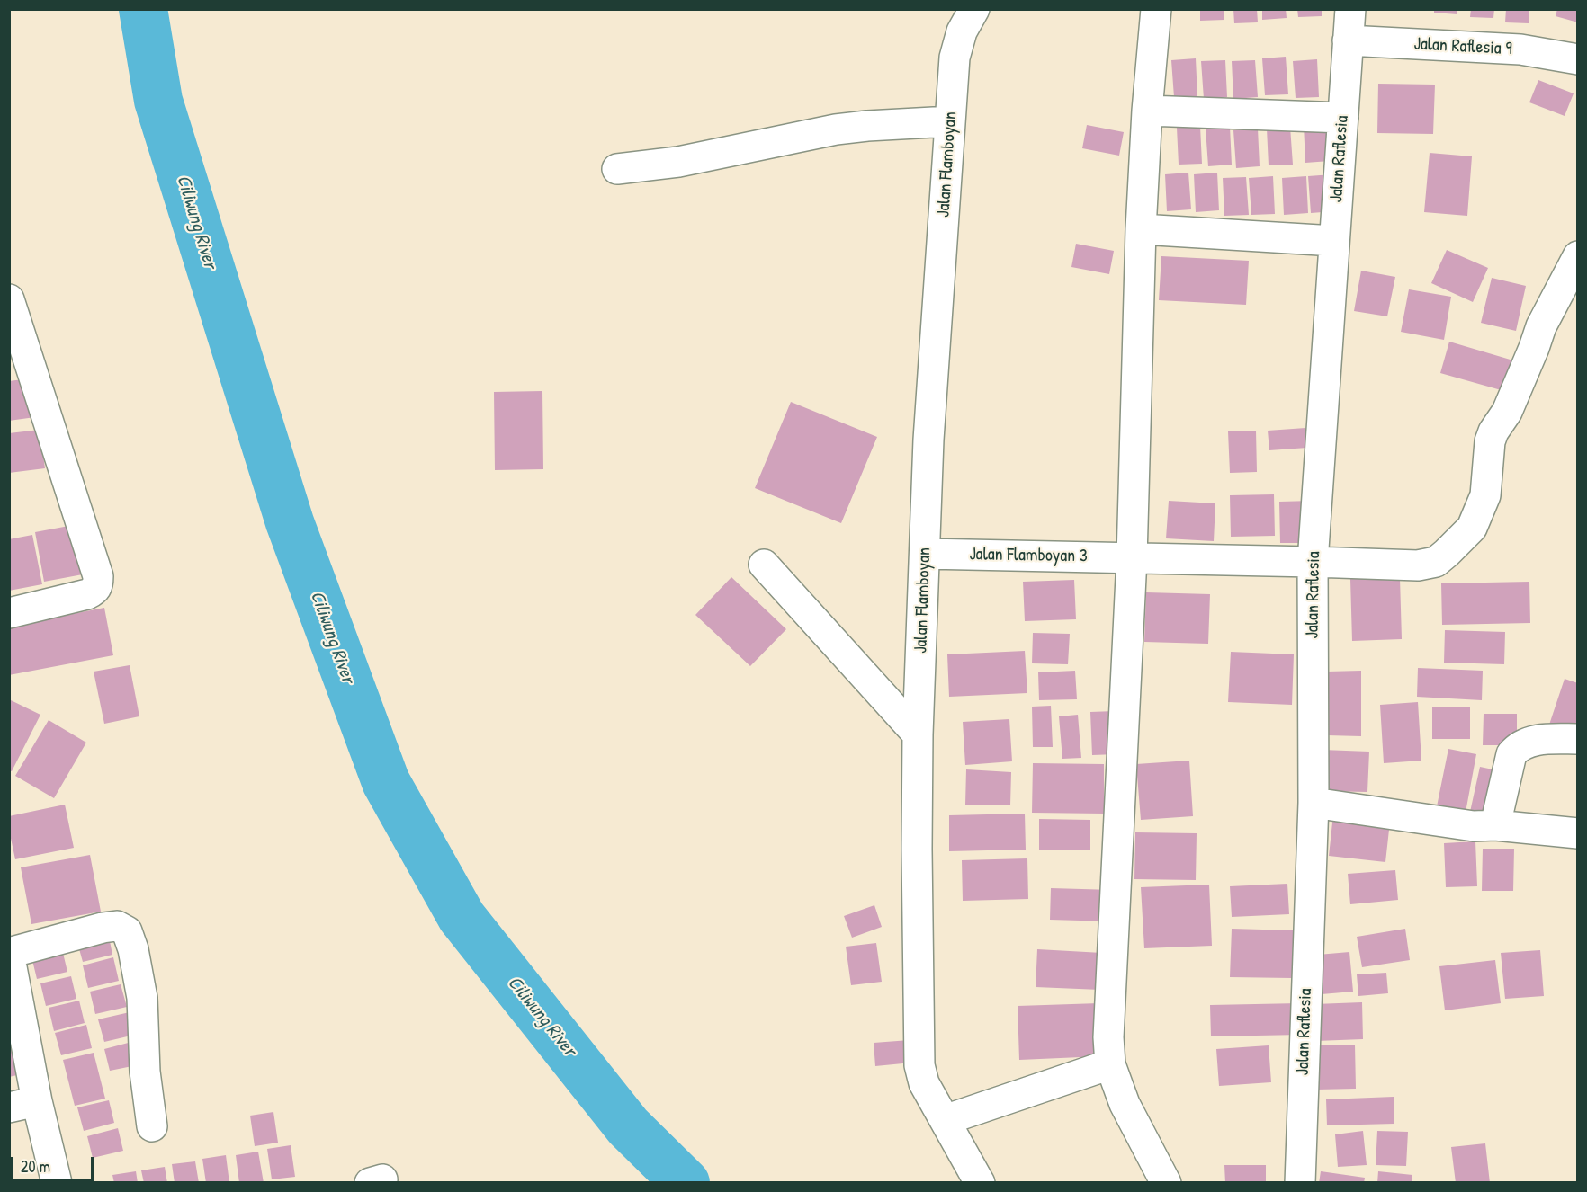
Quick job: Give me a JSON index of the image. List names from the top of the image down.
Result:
{
  "streets": {
    "street": [
      "Jalan Raflesia 9",
      "Jalan Raflesia",
      "Jalan Flamboyan",
      "Jalan Flamboyan 3"
    ]
  },
  "crossings": [
    ["Jalan Raflesia 9", "Jalan Raflesia"],
    ["Jalan Raflesia", "Jalan Flamboyan 3"],
    ["Jalan Flamboyan", "Jalan Flamboyan 3"]
  ],
  "water": ["Ciliwung River"],
  "scale_bar": "20 m"
}
